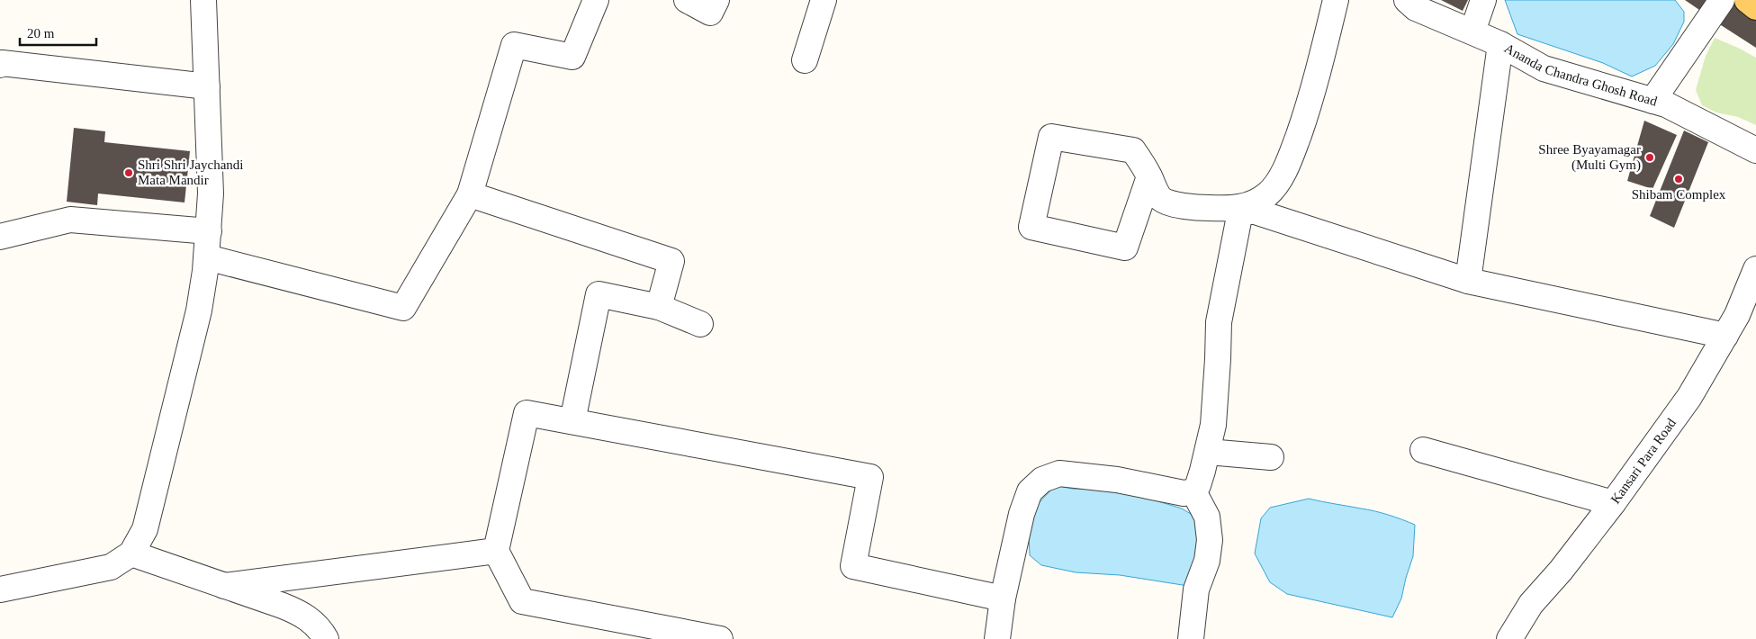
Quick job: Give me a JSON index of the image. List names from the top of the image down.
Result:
{
  "streets": {
    "street": ["Ananda Chandra Ghosh Road", "Kansari Para Road"]
  },
  "places": ["Shree Byayamagar (Multi Gym)", "Shri Shri Jaychandi Mata Mandir", "Shibam Complex"],
  "scale_bar": "20 m"
}
